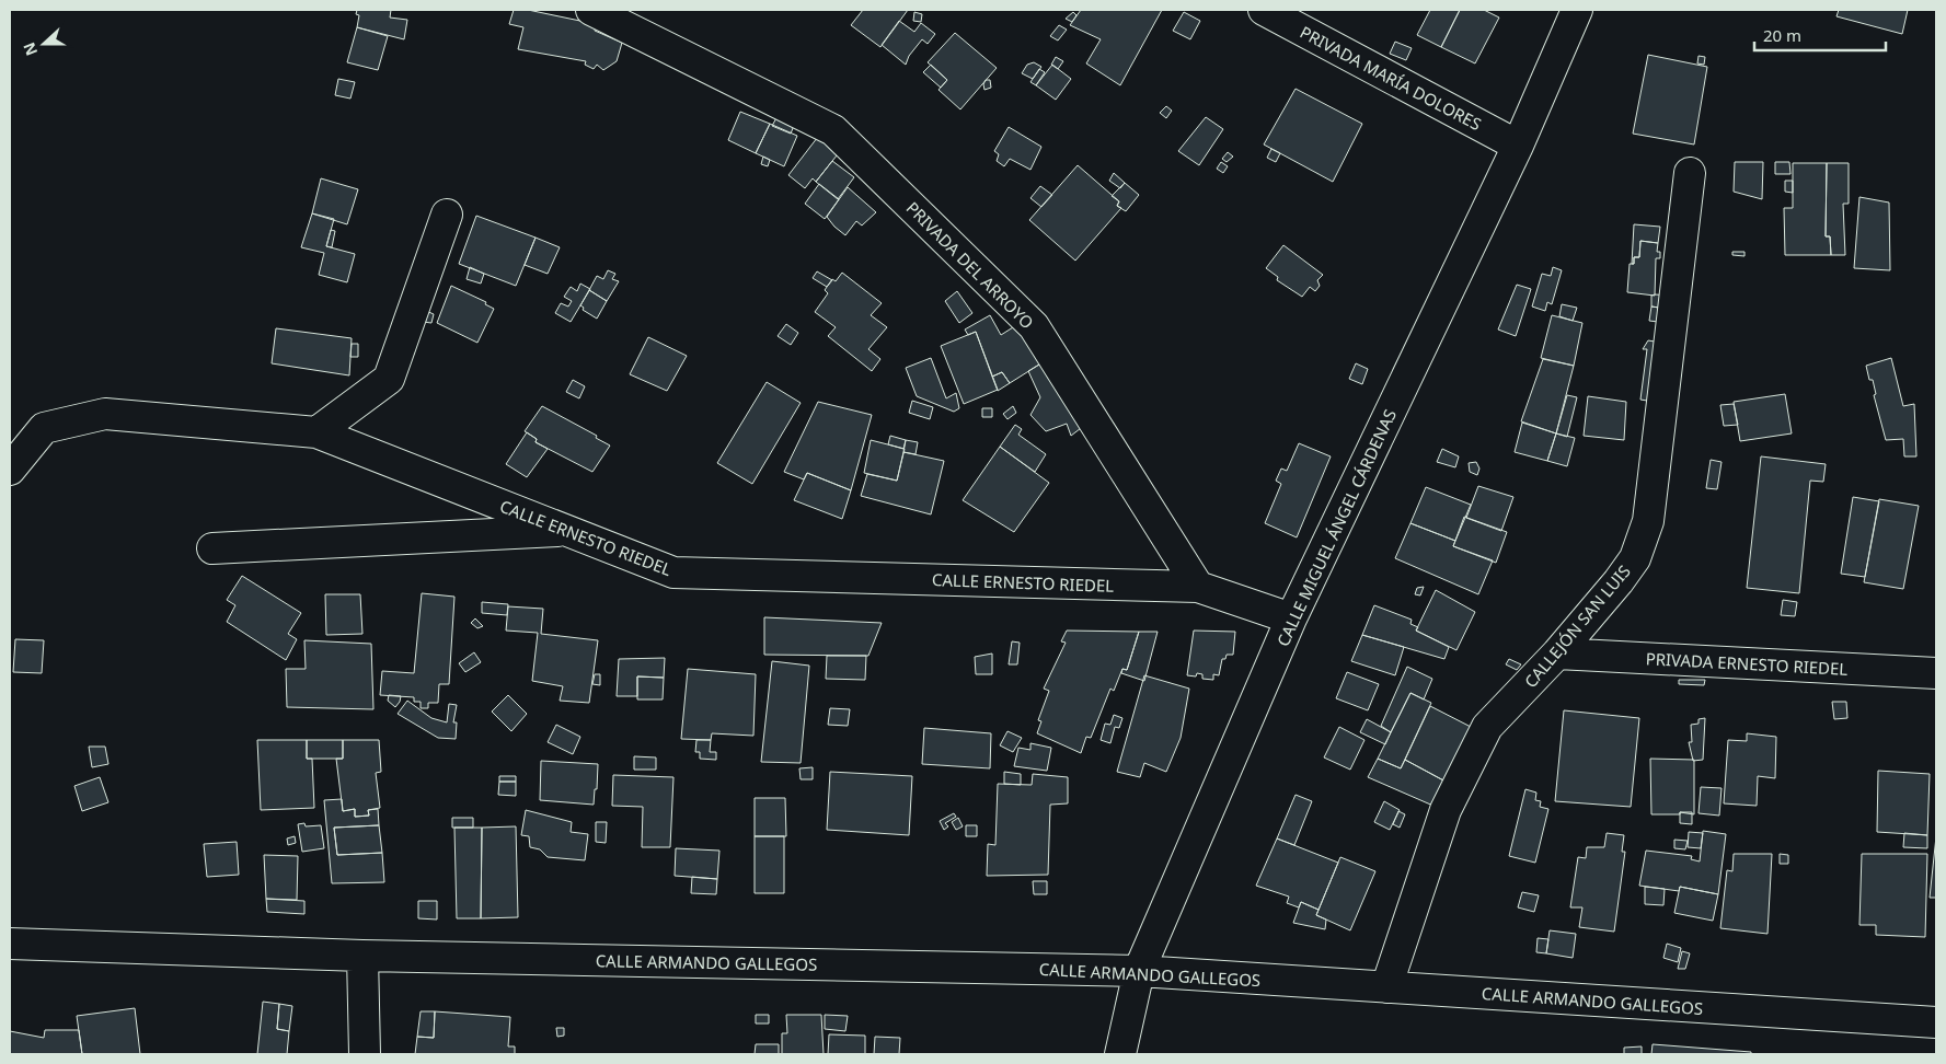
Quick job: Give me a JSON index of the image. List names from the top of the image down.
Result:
{
  "streets": {
    "street": [
      "PRIVADA MARÍA DOLORES",
      "PRIVADA DEL ARROYO",
      "CALLE MIGUEL ÁNGEL CÁRDENAS",
      "CALLE ERNESTO RIEDEL",
      "CALLEJÓN SAN LUIS",
      "PRIVADA ERNESTO RIEDEL",
      "CALLE ARMANDO GALLEGOS"
    ]
  },
  "crossings": [
    ["PRIVADA MARÍA DOLORES", "CALLE MIGUEL ÁNGEL CÁRDENAS"],
    ["PRIVADA DEL ARROYO", "CALLE ERNESTO RIEDEL"],
    ["CALLE MIGUEL ÁNGEL CÁRDENAS", "CALLE ARMANDO GALLEGOS"],
    ["CALLEJÓN SAN LUIS", "PRIVADA ERNESTO RIEDEL"],
    ["CALLEJÓN SAN LUIS", "CALLE ARMANDO GALLEGOS"]
  ],
  "scale_bar": "20 m",
  "north": "left"
}
